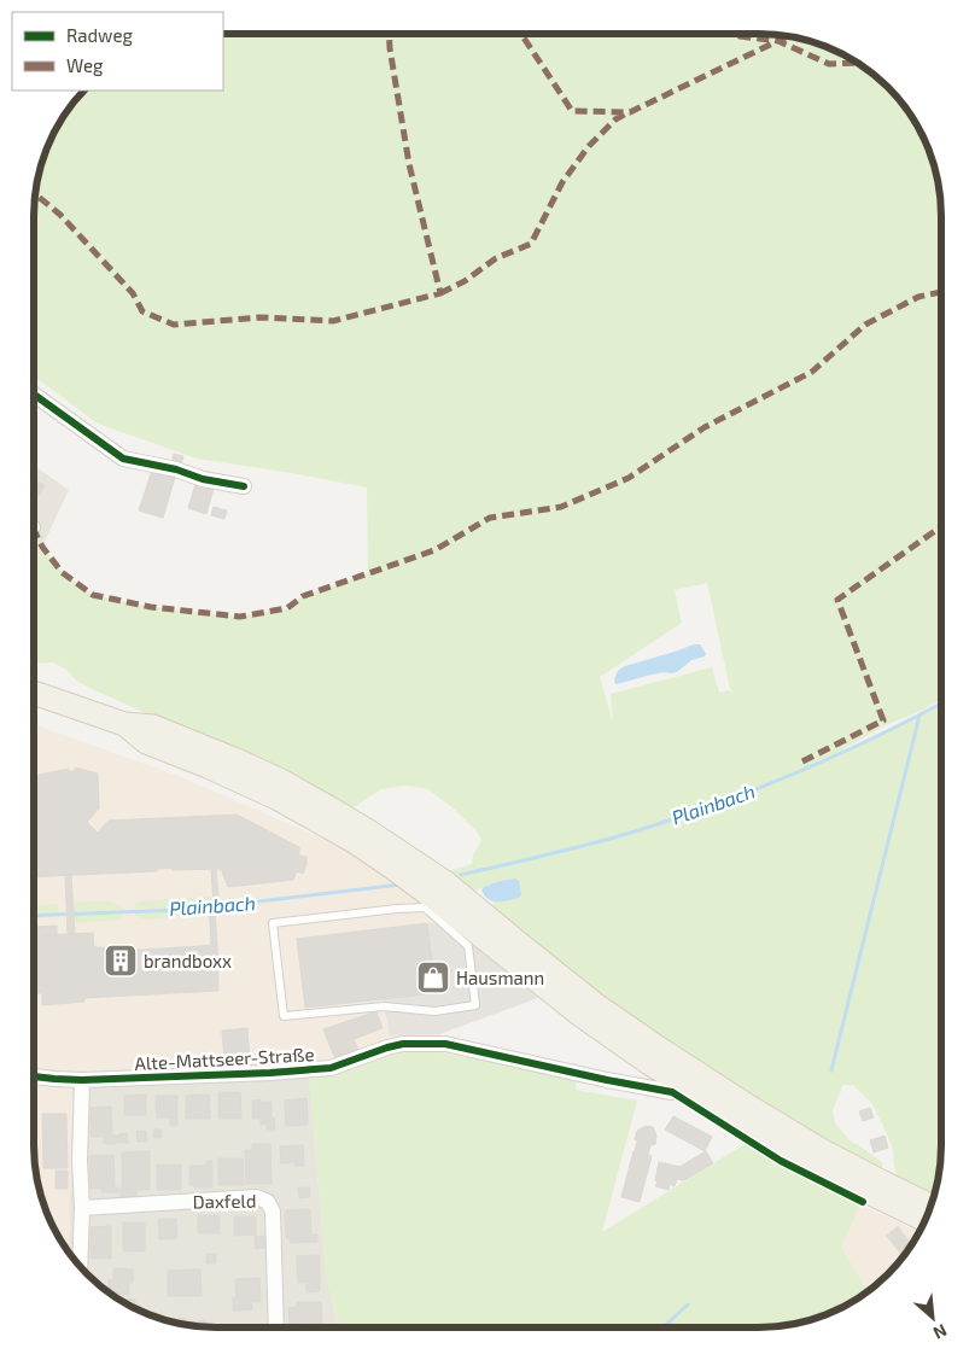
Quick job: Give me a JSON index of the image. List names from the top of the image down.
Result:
{
  "streets": {
    "street": ["Alte-Mattseer-Straße", "Daxfeld"]
  },
  "water": ["Plainbach"],
  "places": {
    "building": ["brandboxx"],
    "shop": ["Hausmann"]
  },
  "legend": ["Radweg", "Weg"],
  "north": "bottom right"
}
